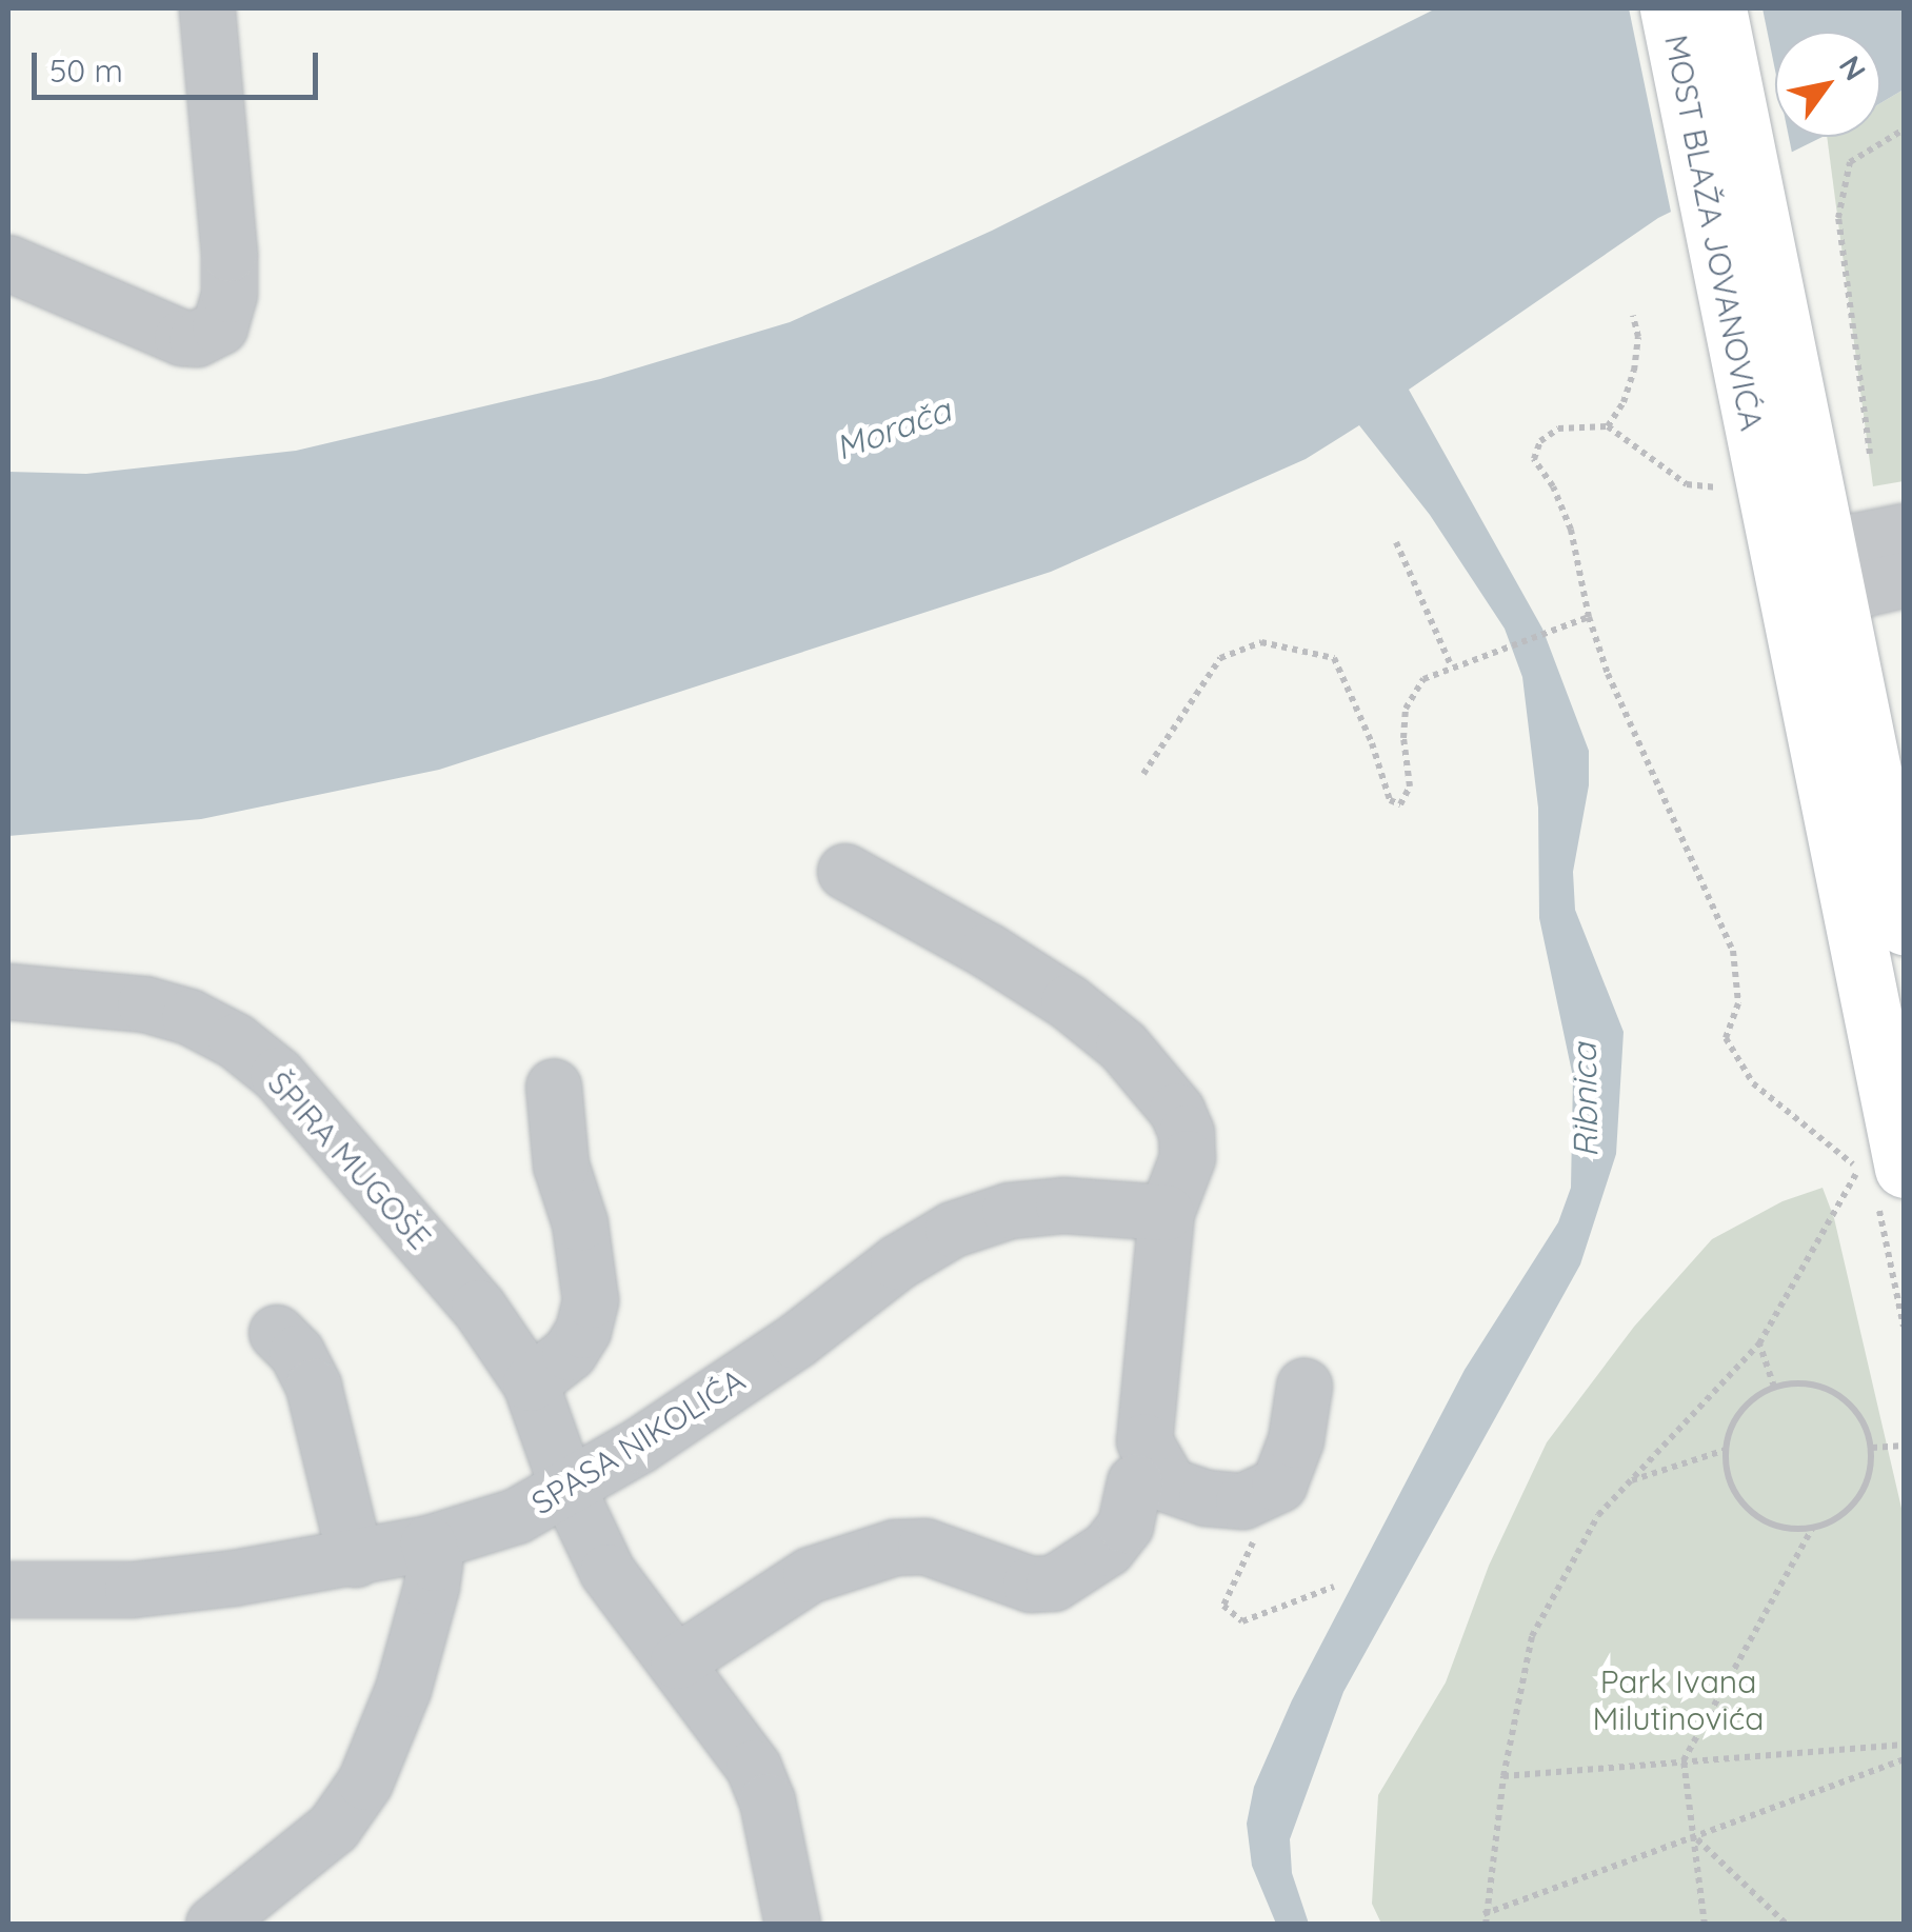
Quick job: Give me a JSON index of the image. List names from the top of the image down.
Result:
{
  "streets": {
    "main road": ["MOST BLAŽA JOVANOVIĆA"],
    "street": ["ŠPIRA MUGOŠE", "SPASA NIKOLIĆA"]
  },
  "crossings": [
    ["ŠPIRA MUGOŠE", "SPASA NIKOLIĆA"]
  ],
  "water": ["Morača", "Ribnica"],
  "parks": ["Park Ivana Milutinovića"],
  "scale_bar": "50 m",
  "north": "top right"
}
